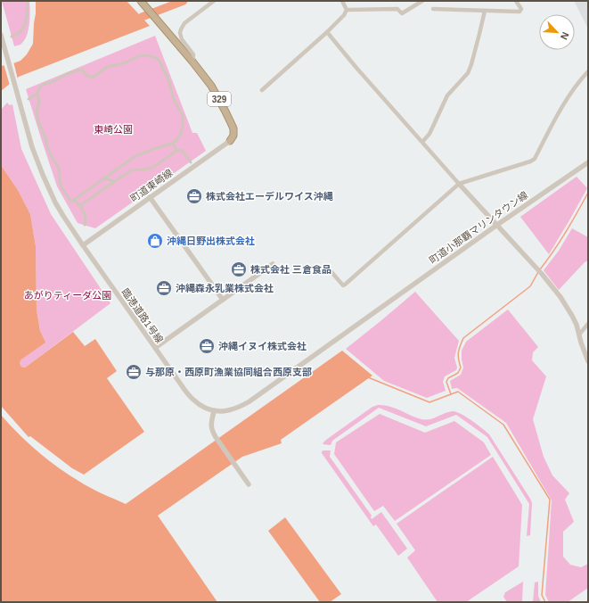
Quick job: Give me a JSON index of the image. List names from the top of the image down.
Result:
{
  "streets": {
    "highway": ["329"],
    "street": ["町道東崎線", "町道小那覇マリンタウン線", "臨港道路1号線"]
  },
  "crossings": [
    ["329", "町道東崎線"],
    ["町道東崎線", "臨港道路1号線"],
    ["町道小那覇マリンタウン線", "臨港道路1号線"]
  ],
  "parks": ["東崎公園", "あがりティーダ公園"],
  "places": {
    "office": [
      "株式会社エーデルワイス沖縄",
      "株式会社 三倉食品",
      "沖縄森永乳業株式会社",
      "沖縄イヌイ株式会社",
      "与那原・西原町漁業協同組合西原支部"
    ],
    "shop": ["沖縄日野出株式会社"]
  },
  "north": "bottom right"
}
